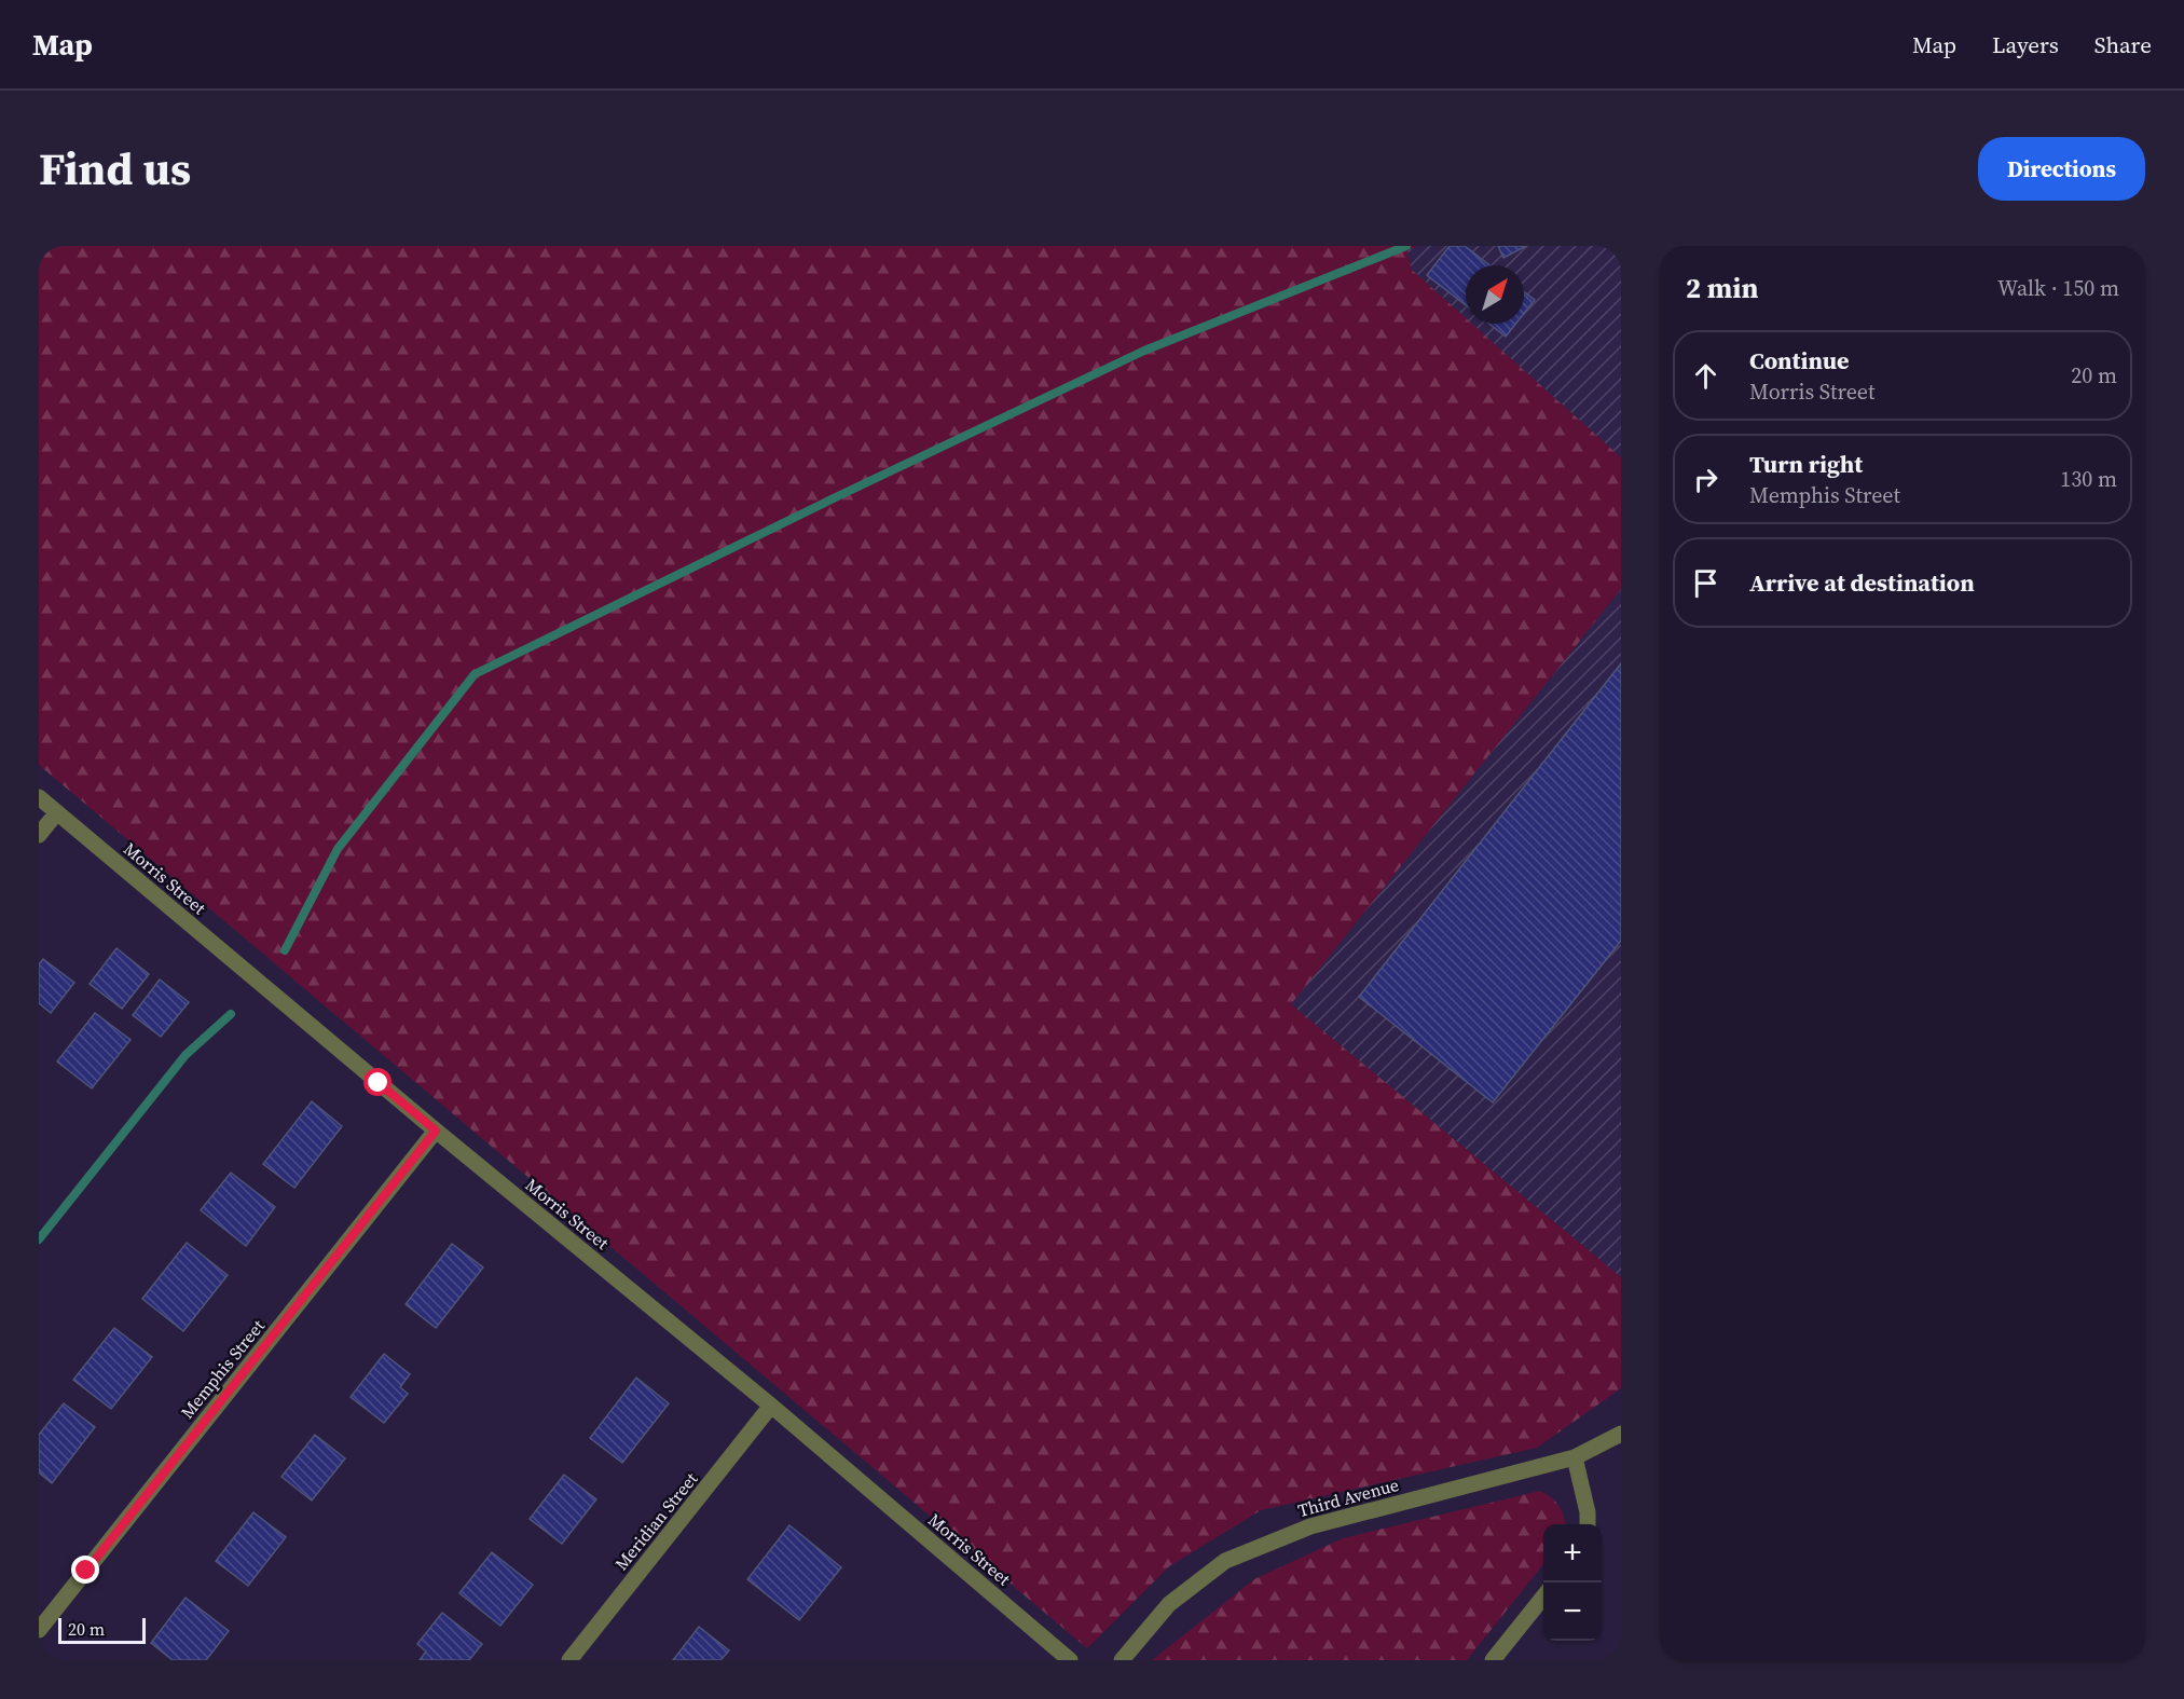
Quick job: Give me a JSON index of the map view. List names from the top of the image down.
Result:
{
  "streets": {
    "street": [
      "Morris Street",
      "Memphis Street",
      "Third Avenue",
      "Meridian Street"
    ]
  },
  "crossings": [
    ["Morris Street", "Memphis Street"],
    ["Morris Street", "Meridian Street"]
  ],
  "scale_bar": "20 m",
  "north": "top right",
  "page": {
    "header": "Map",
    "nav": ["Map", "Layers", "Share"],
    "title": "Find us",
    "buttons": "Directions",
    "heading": ["2 min", "Walk · 150 m"],
    "list": [
      ["Continue", "Morris Street", "20 m"],
      ["Turn right", "Memphis Street", "130 m"],
      "Arrive at destination"
    ],
    "map_buttons": ["+", "−"],
    "scale": "20 m"
  }
}
